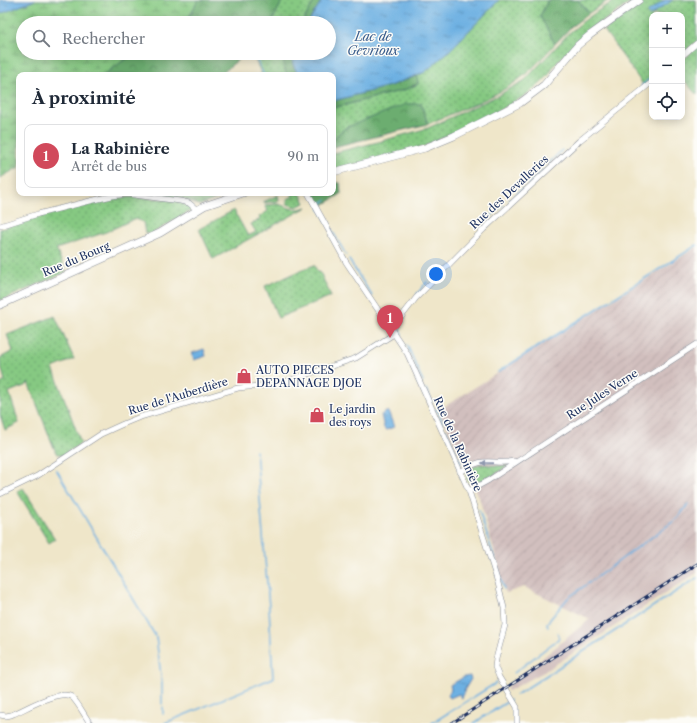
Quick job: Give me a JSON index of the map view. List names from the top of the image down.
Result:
{
  "streets": {
    "street": [
      "Rue des Devalleries",
      "Rue du Bourg",
      "Rue Jules Verne",
      "Rue de l'Auberdière",
      "Rue de la Rabinière"
    ]
  },
  "crossings": [
    ["Rue des Devalleries", "Rue de l'Auberdière"],
    ["Rue des Devalleries", "Rue de la Rabinière"],
    ["Rue Jules Verne", "Rue de la Rabinière"],
    ["Rue de l'Auberdière", "Rue de la Rabinière"]
  ],
  "water": ["Lac de Gevrioux"],
  "places": {
    "shop": ["AUTO PIECES DEPANNAGE DJOE", "Le jardin des roys"]
  },
  "page": {
    "map_buttons": ["+", "−"],
    "search": "Rechercher",
    "heading": "À proximité",
    "list": [
      {
        "mark": "1",
        "name": "La Rabinière",
        "note": "Arrêt de bus",
        "value": "90 m"
      }
    ],
    "pins": "1"
  }
}
